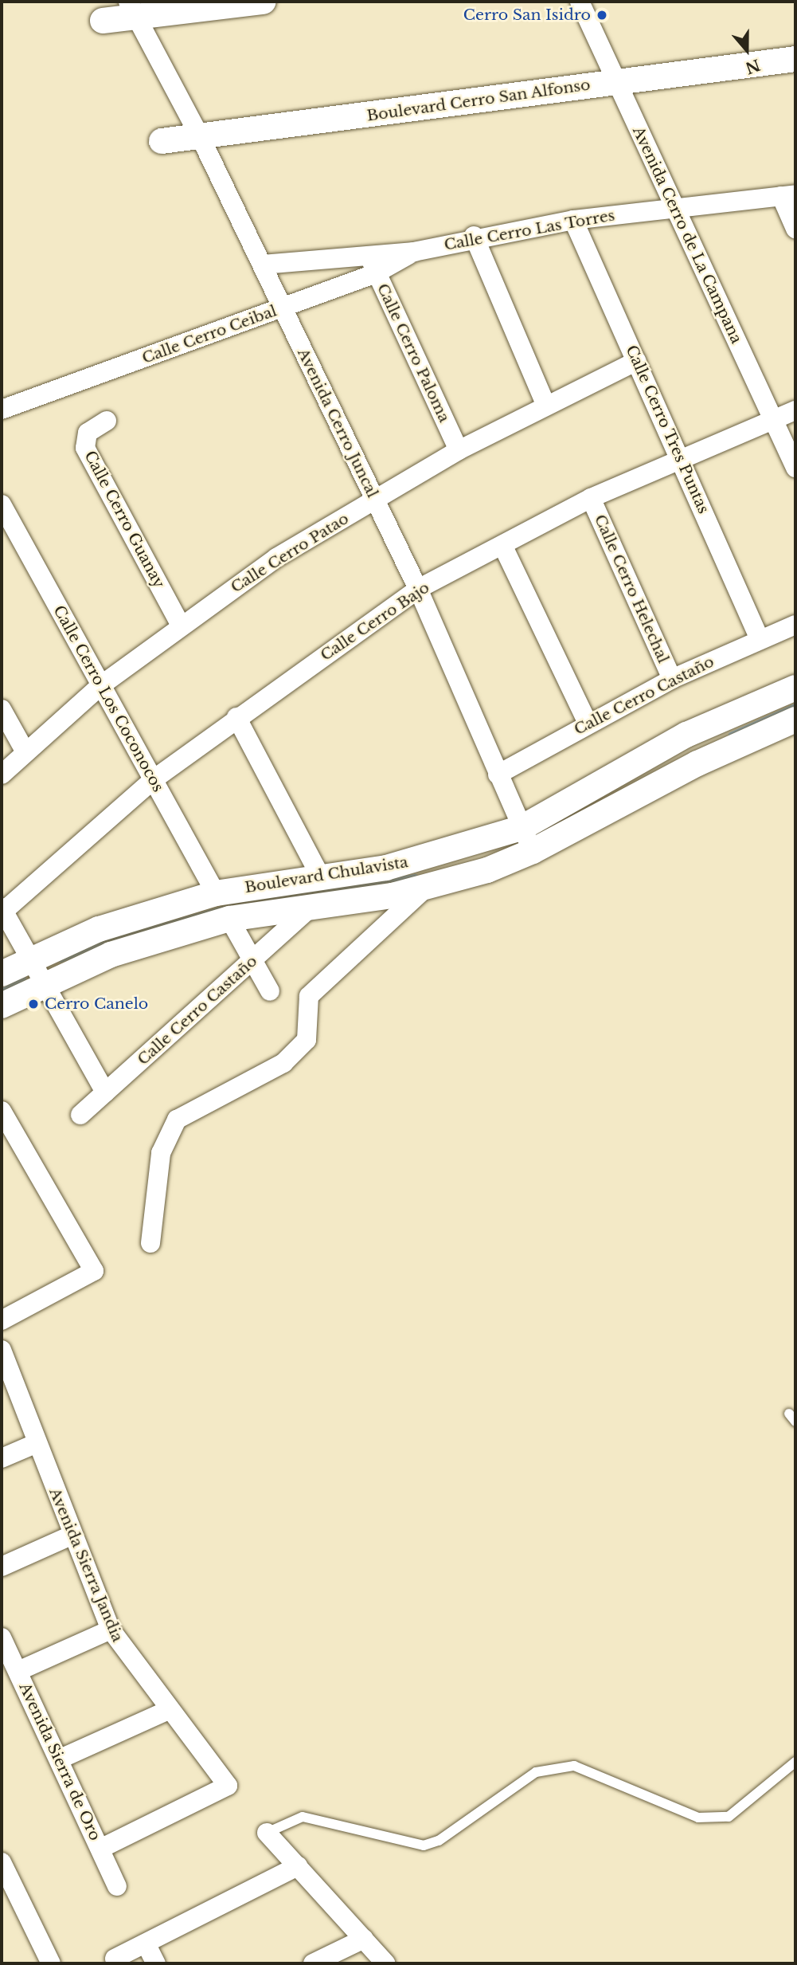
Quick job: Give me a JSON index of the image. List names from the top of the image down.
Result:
{
  "streets": {
    "street": [
      "Boulevard Cerro San Alfonso",
      "Calle Cerro Las Torres",
      "Avenida Cerro de La Campana",
      "Calle Cerro Ceibal",
      "Calle Cerro Paloma",
      "Avenida Cerro Juncal",
      "Calle Cerro Tres Puntas",
      "Calle Cerro Guanay",
      "Calle Cerro Patao",
      "Calle Cerro Helechal",
      "Calle Cerro Bajo",
      "Calle Cerro Castaño",
      "Calle Cerro Los Coconocos",
      "Boulevard Chulavista",
      "Avenida Sierra Jandia",
      "Avenida Sierra de Oro"
    ]
  },
  "crossings": [
    ["Boulevard Cerro San Alfonso", "Avenida Cerro de La Campana"],
    ["Boulevard Cerro San Alfonso", "Avenida Cerro Juncal"],
    ["Calle Cerro Las Torres", "Avenida Cerro de La Campana"],
    ["Calle Cerro Las Torres", "Calle Cerro Ceibal"],
    ["Calle Cerro Las Torres", "Calle Cerro Tres Puntas"],
    ["Avenida Cerro de La Campana", "Calle Cerro Bajo"],
    ["Calle Cerro Ceibal", "Calle Cerro Paloma"],
    ["Calle Cerro Ceibal", "Avenida Cerro Juncal"],
    ["Calle Cerro Paloma", "Calle Cerro Patao"],
    ["Avenida Cerro Juncal", "Calle Cerro Patao"],
    ["Avenida Cerro Juncal", "Calle Cerro Bajo"],
    ["Avenida Cerro Juncal", "Calle Cerro Castaño"],
    ["Avenida Cerro Juncal", "Boulevard Chulavista"],
    ["Calle Cerro Tres Puntas", "Calle Cerro Patao"],
    ["Calle Cerro Tres Puntas", "Calle Cerro Bajo"],
    ["Calle Cerro Tres Puntas", "Calle Cerro Castaño"],
    ["Calle Cerro Guanay", "Calle Cerro Patao"],
    ["Calle Cerro Patao", "Calle Cerro Los Coconocos"],
    ["Calle Cerro Helechal", "Calle Cerro Bajo"],
    ["Calle Cerro Helechal", "Calle Cerro Castaño"],
    ["Calle Cerro Bajo", "Calle Cerro Los Coconocos"],
    ["Calle Cerro Castaño", "Boulevard Chulavista"],
    ["Calle Cerro Los Coconocos", "Boulevard Chulavista"],
    ["Avenida Sierra Jandia", "Avenida Sierra de Oro"]
  ],
  "places": ["Cerro San Isidro", "Cerro Canelo"],
  "north": "bottom"
}
